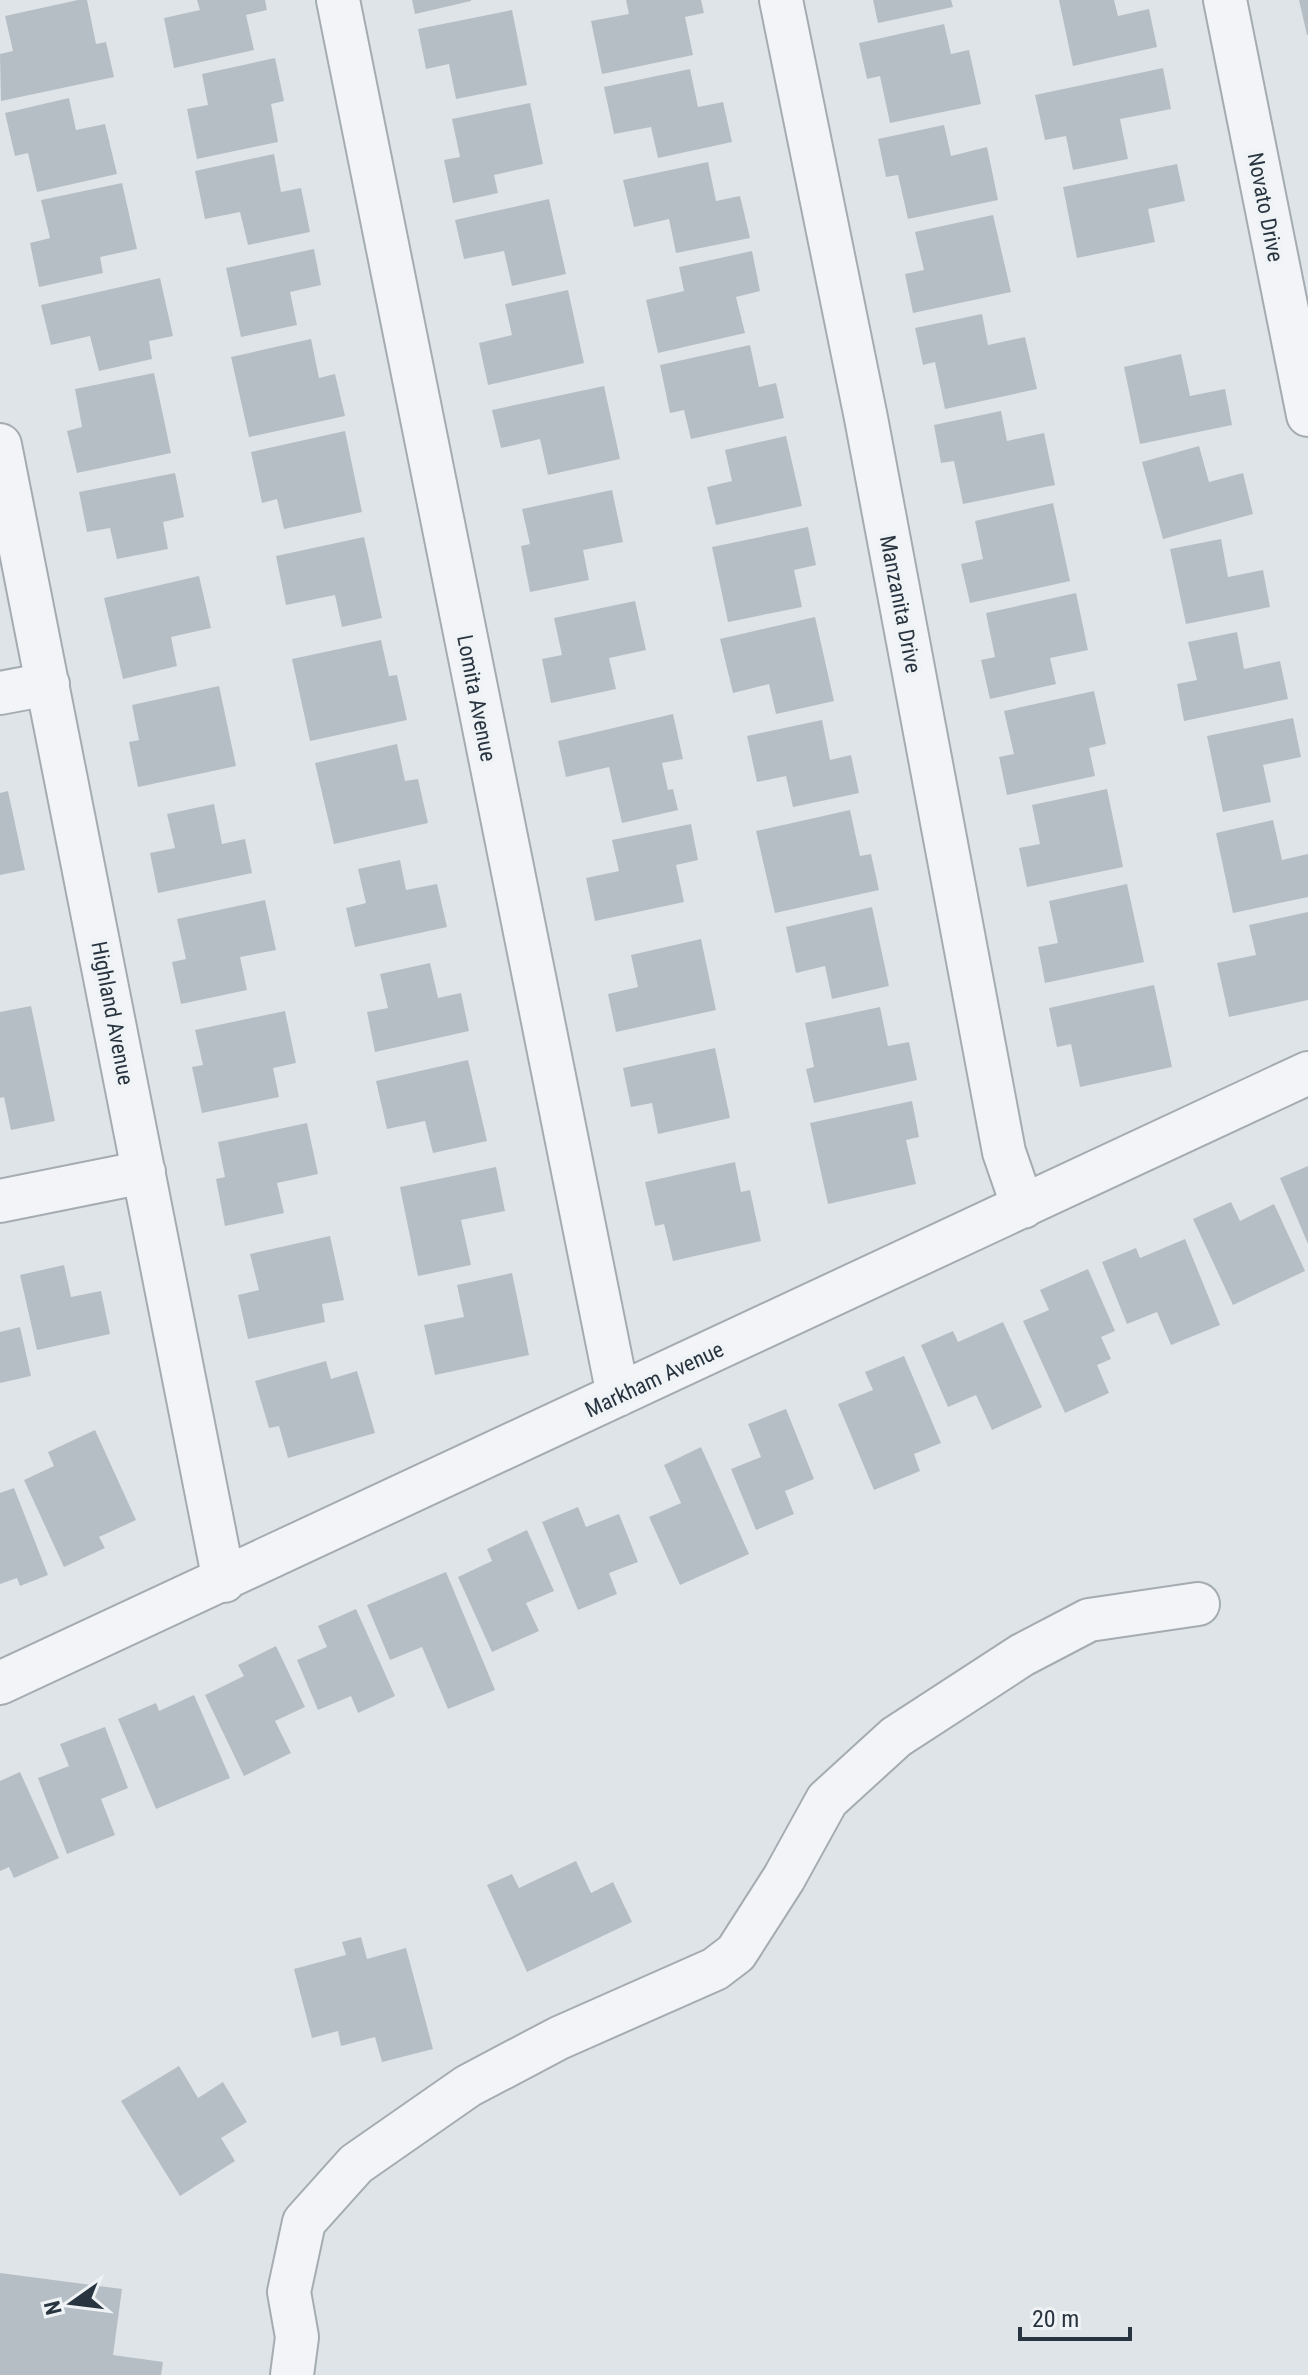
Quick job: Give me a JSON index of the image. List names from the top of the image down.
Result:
{
  "streets": {
    "street": [
      "Novato Drive",
      "Manzanita Drive",
      "Lomita Avenue",
      "Highland Avenue",
      "Markham Avenue"
    ]
  },
  "crossings": [
    ["Manzanita Drive", "Markham Avenue"],
    ["Lomita Avenue", "Markham Avenue"],
    ["Highland Avenue", "Markham Avenue"]
  ],
  "scale_bar": "20 m",
  "north": "left"
}
